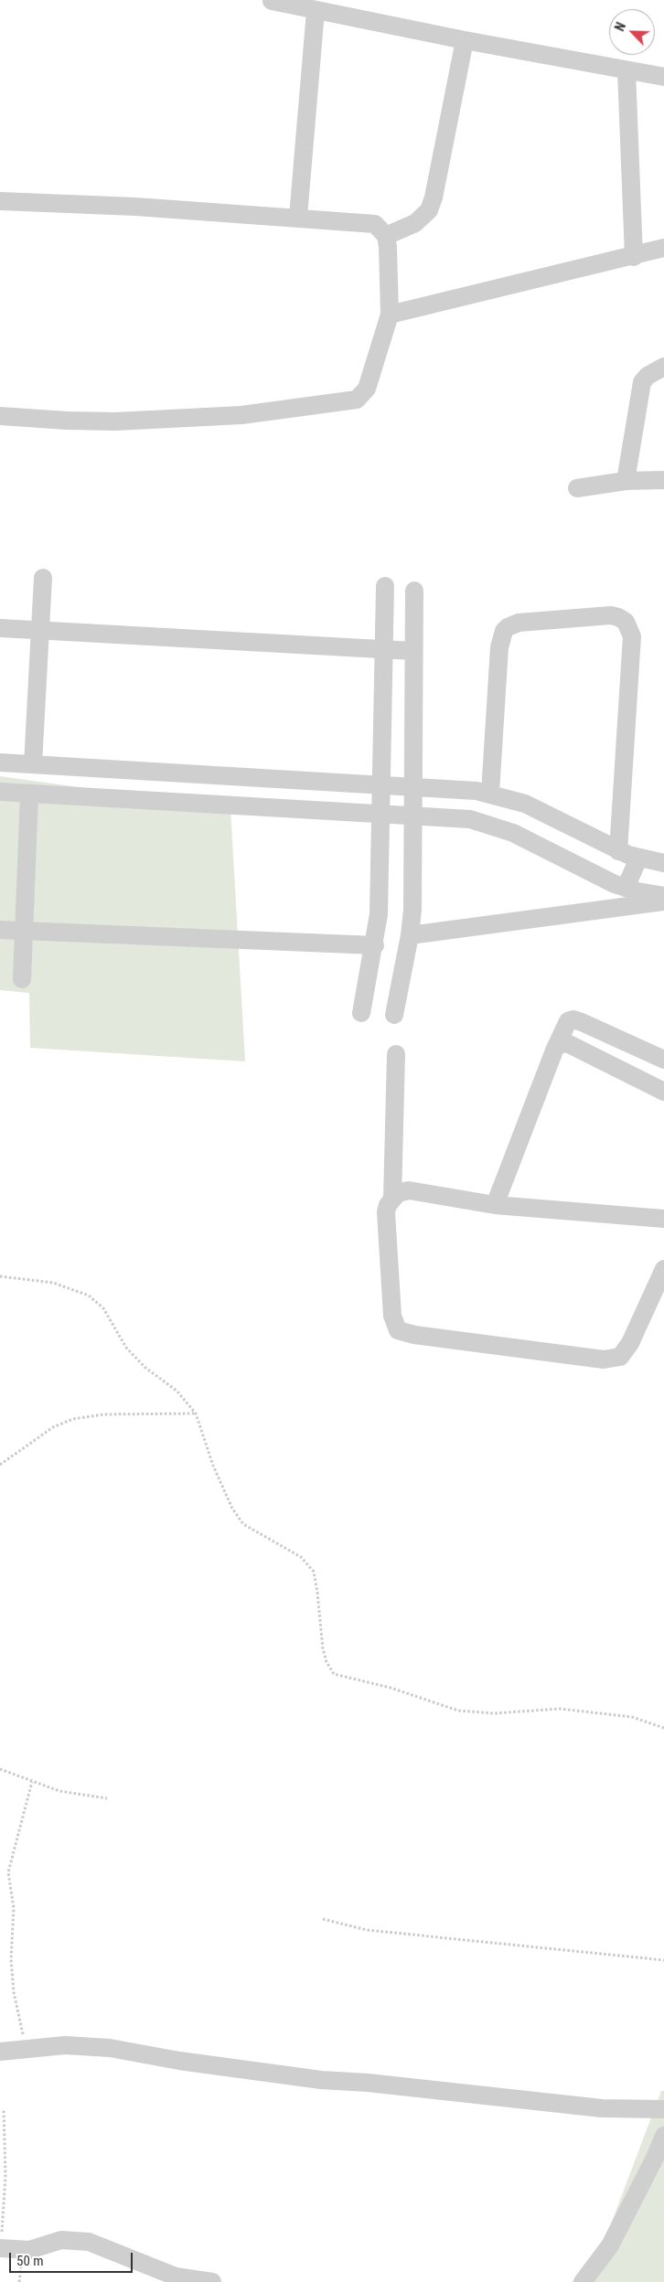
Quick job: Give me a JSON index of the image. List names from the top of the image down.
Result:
{
  "scale_bar": "50 m",
  "north": "top left"
}
